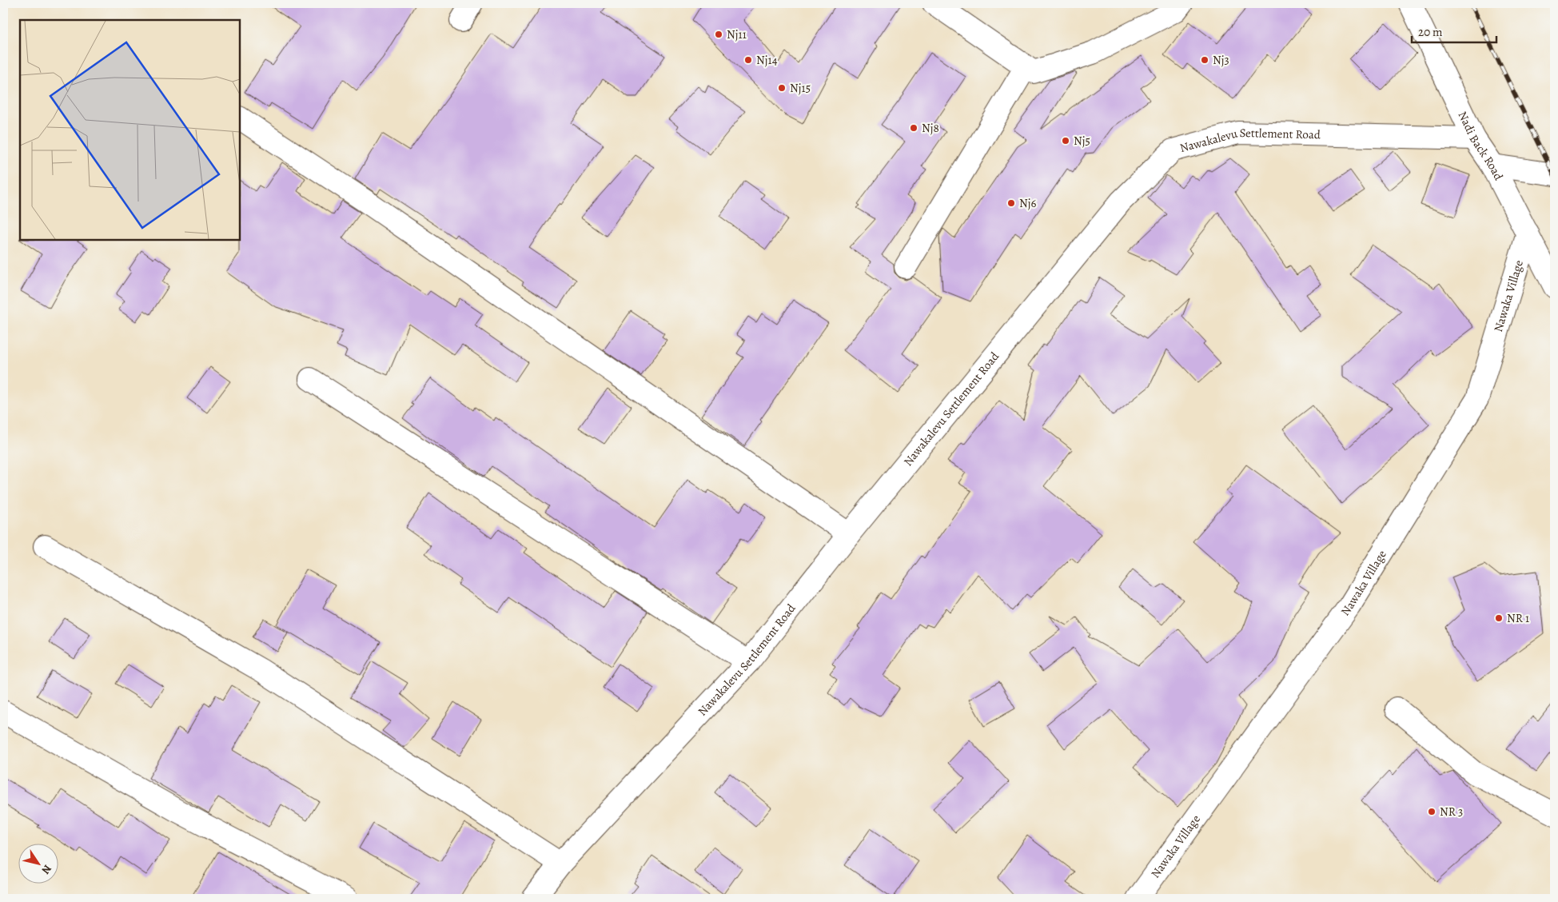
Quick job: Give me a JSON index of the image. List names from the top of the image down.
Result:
{
  "streets": {
    "main road": ["Nawakalevu Settlement Road", "Nadi Back Road", "Nawaka Village"]
  },
  "crossings": [
    ["Nawakalevu Settlement Road", "Nadi Back Road"],
    ["Nadi Back Road", "Nawaka Village"]
  ],
  "places": [
    "Nj11",
    "Nj14",
    "Nj3",
    "Nj15",
    "Nj8",
    "Nj5",
    "Nj6",
    "NR 1",
    "NR 3"
  ],
  "scale_bar": "20 m",
  "north": "bottom right"
}
